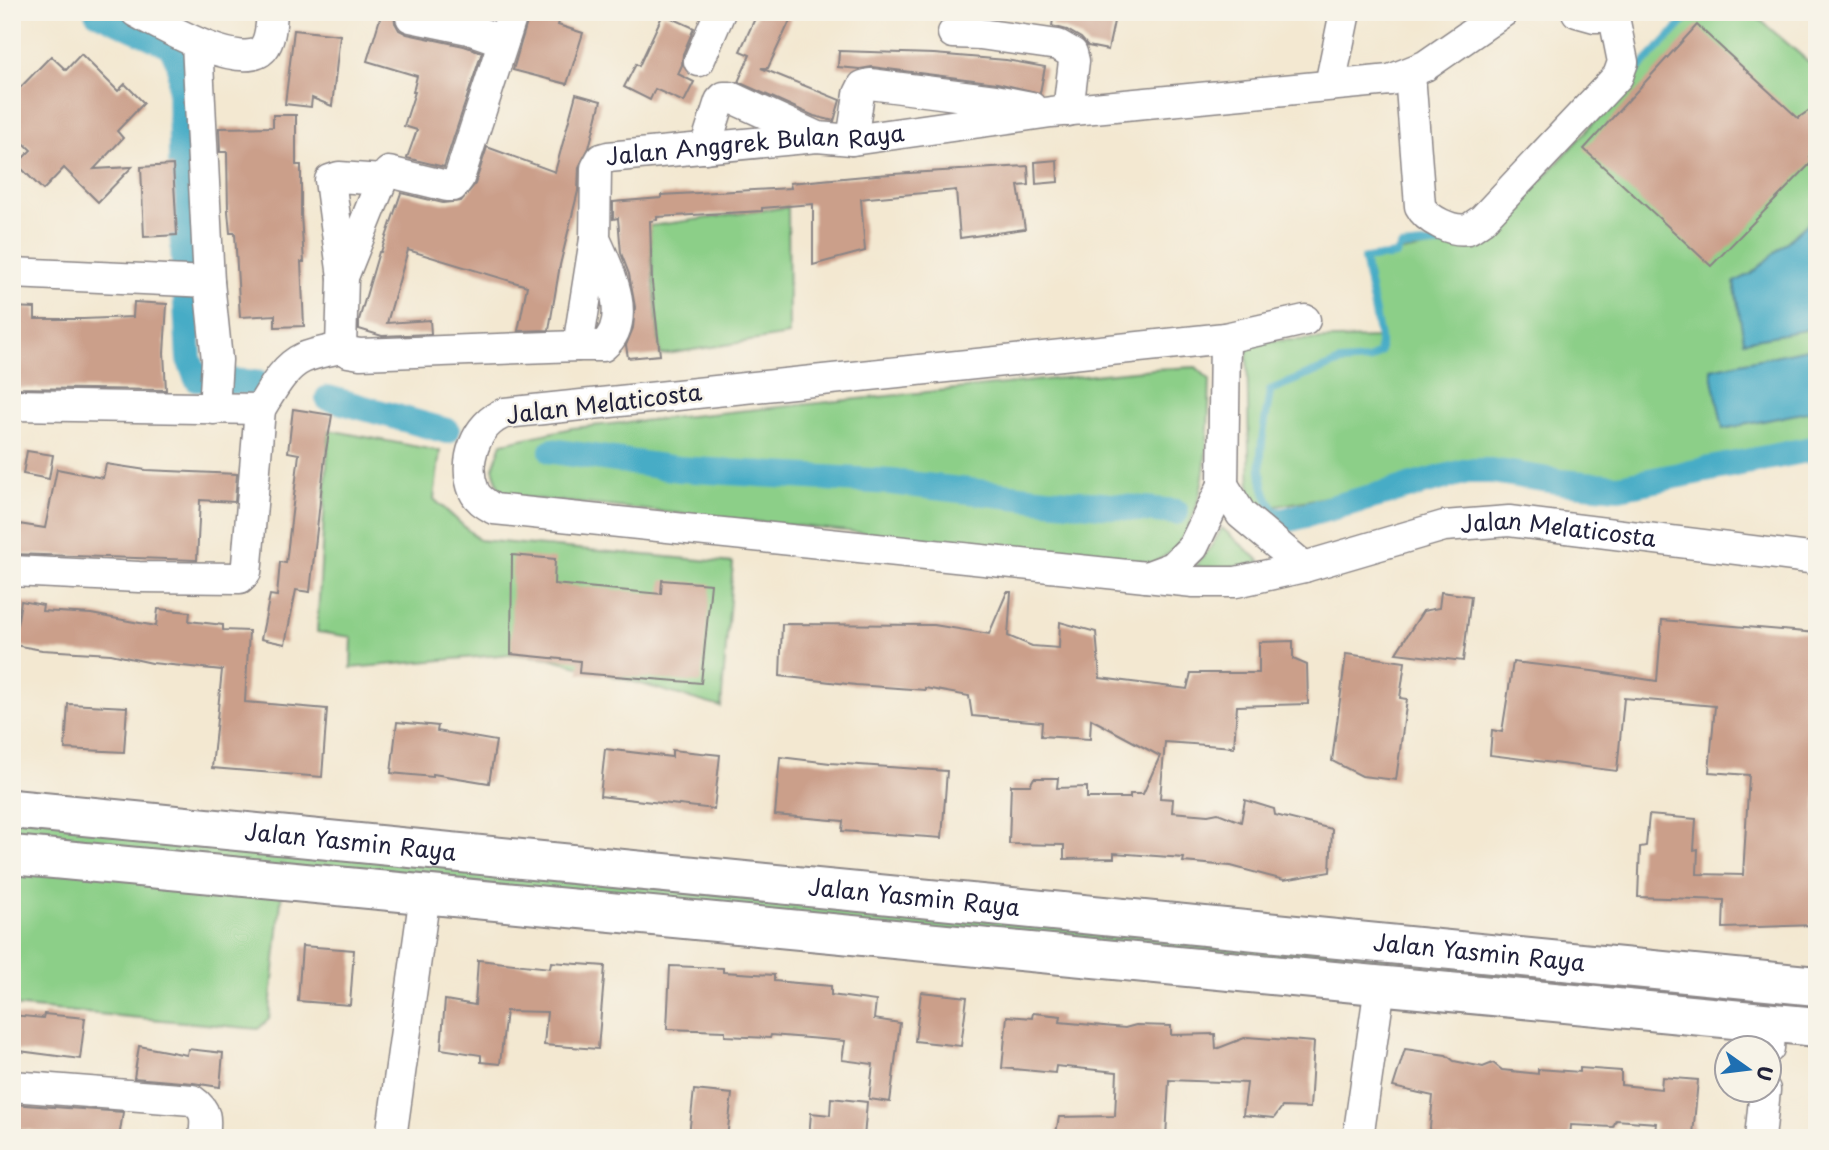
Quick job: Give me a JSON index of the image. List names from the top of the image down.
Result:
{
  "streets": {
    "street": ["Jalan Anggrek Bulan Raya", "Jalan Melaticosta", "Jalan Yasmin Raya"]
  },
  "north": "right"
}
